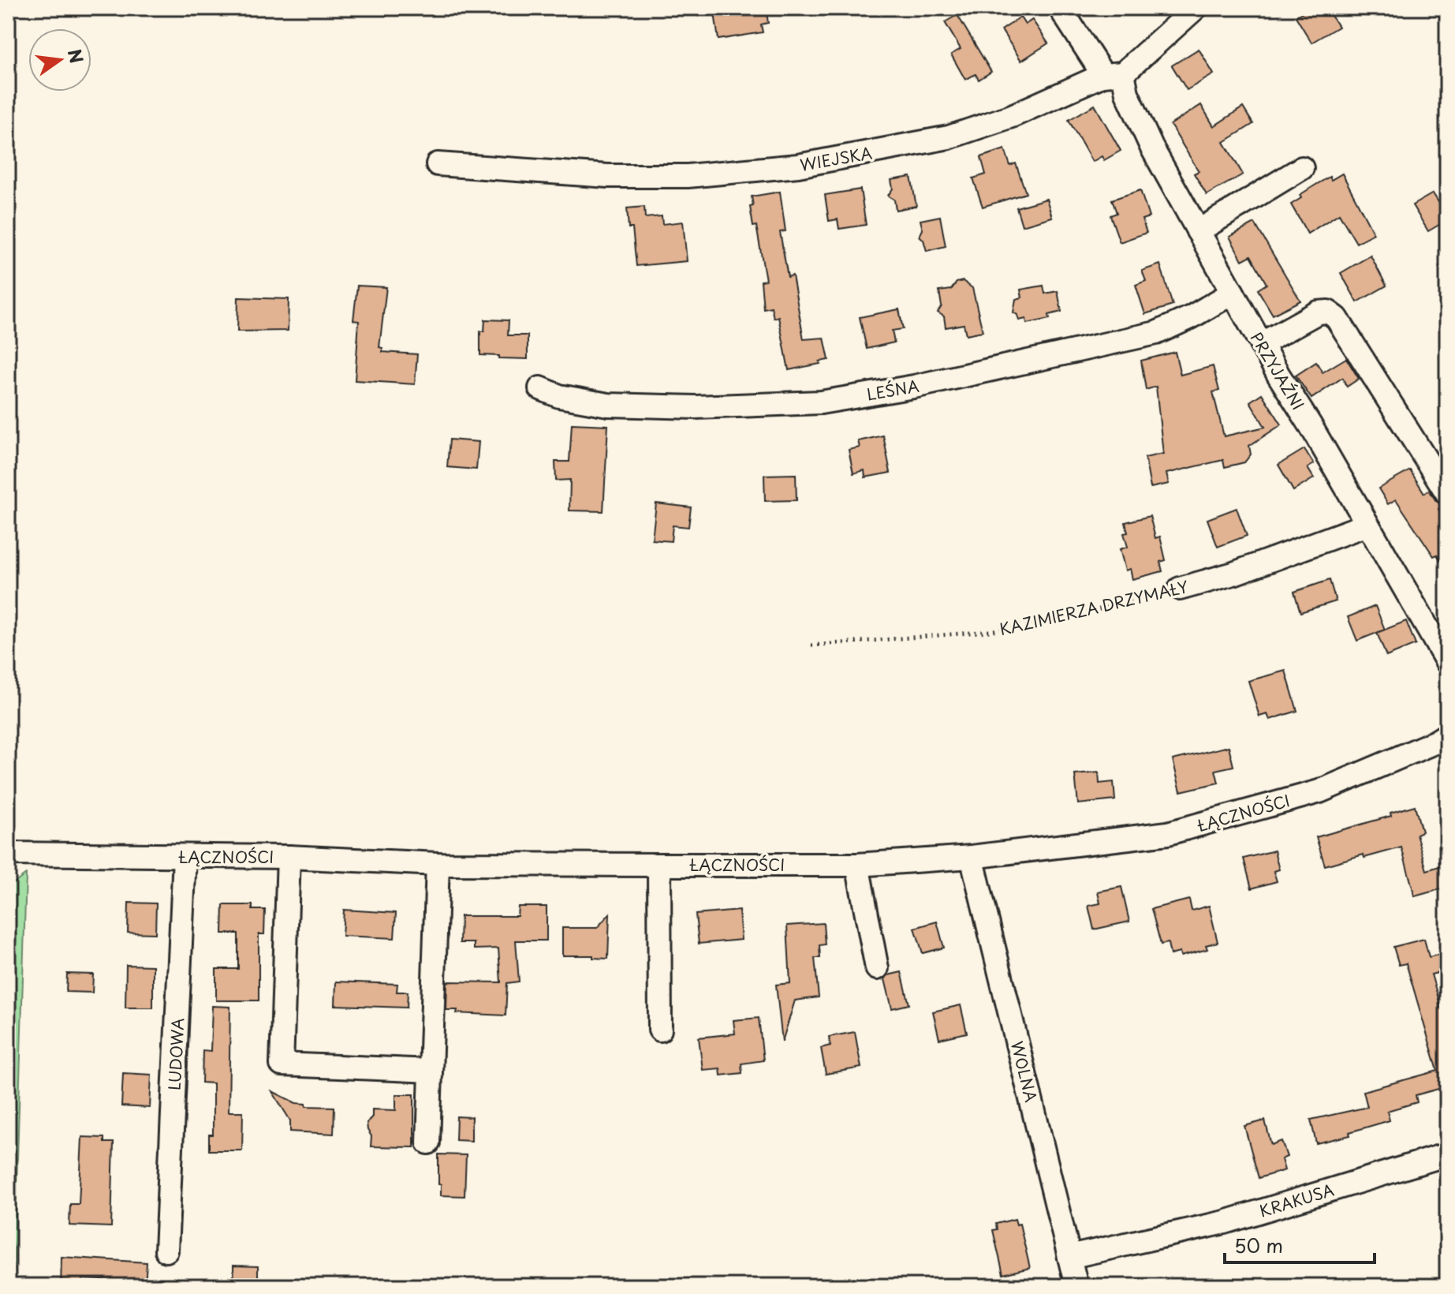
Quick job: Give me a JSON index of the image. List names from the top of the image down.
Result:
{
  "streets": {
    "street": [
      "WIEJSKA",
      "PRZYJAŹNI",
      "LEŚNA",
      "KAZIMIERZA DRZYMAŁY",
      "ŁĄCZNOŚCI",
      "LUDOWA",
      "WOLNA",
      "KRAKUSA"
    ]
  },
  "crossings": [
    ["WIEJSKA", "PRZYJAŹNI"],
    ["PRZYJAŹNI", "LEŚNA"],
    ["PRZYJAŹNI", "KAZIMIERZA DRZYMAŁY"],
    ["ŁĄCZNOŚCI", "LUDOWA"],
    ["ŁĄCZNOŚCI", "WOLNA"],
    ["WOLNA", "KRAKUSA"]
  ],
  "scale_bar": "50 m",
  "north": "right"
}
